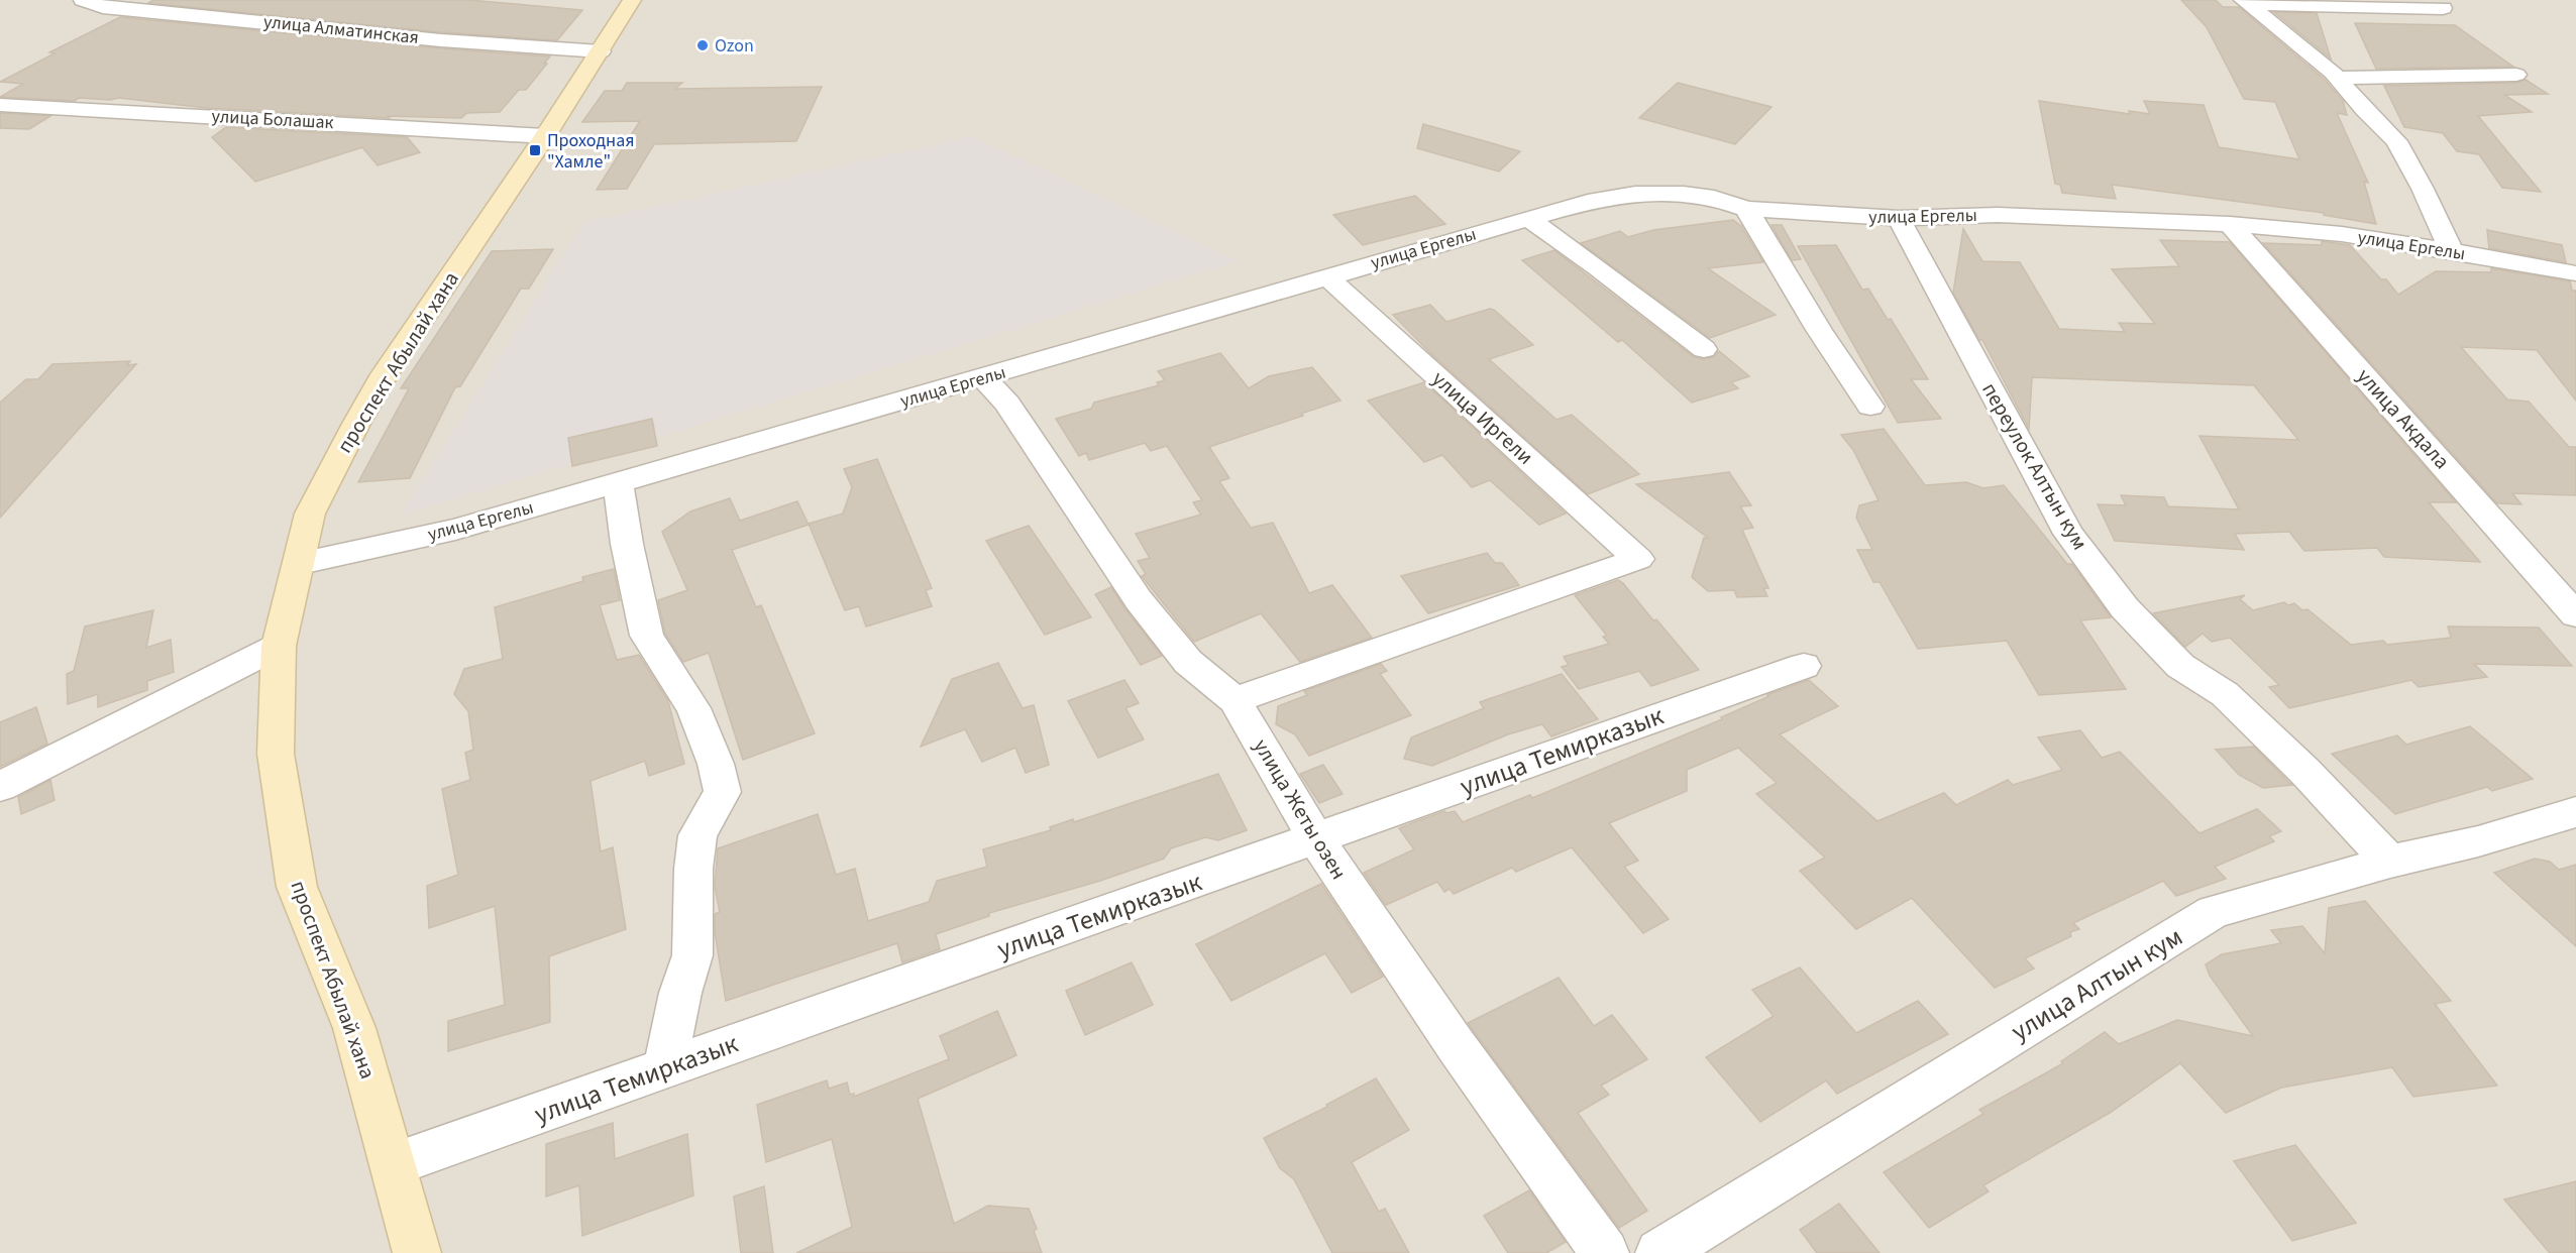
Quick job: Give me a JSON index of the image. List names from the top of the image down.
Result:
{
  "streets": {
    "main road": ["проспект Абылай хана"],
    "street": [
      "улица Алматинская",
      "улица Болашак",
      "улица Ергелы",
      "улица Иргели",
      "улица Акдала",
      "переулок Алтын кум",
      "улица Темирказык",
      "улица Жеты озен",
      "улица Алтын кум"
    ]
  },
  "crossings": [
    ["улица Алматинская", "проспект Абылай хана"],
    ["улица Болашак", "проспект Абылай хана"],
    ["улица Ергелы", "проспект Абылай хана"],
    ["улица Ергелы", "улица Иргели"],
    ["улица Ергелы", "улица Акдала"],
    ["улица Ергелы", "переулок Алтын кум"],
    ["улица Ергелы", "улица Жеты озен"],
    ["проспект Абылай хана", "улица Темирказык"],
    ["улица Иргели", "улица Жеты озен"],
    ["переулок Алтын кум", "улица Алтын кум"],
    ["улица Темирказык", "улица Жеты озен"]
  ],
  "places": {
    "other": ["Ozon"],
    "transit": ["Проходная \"Хамле\""]
  }
}
